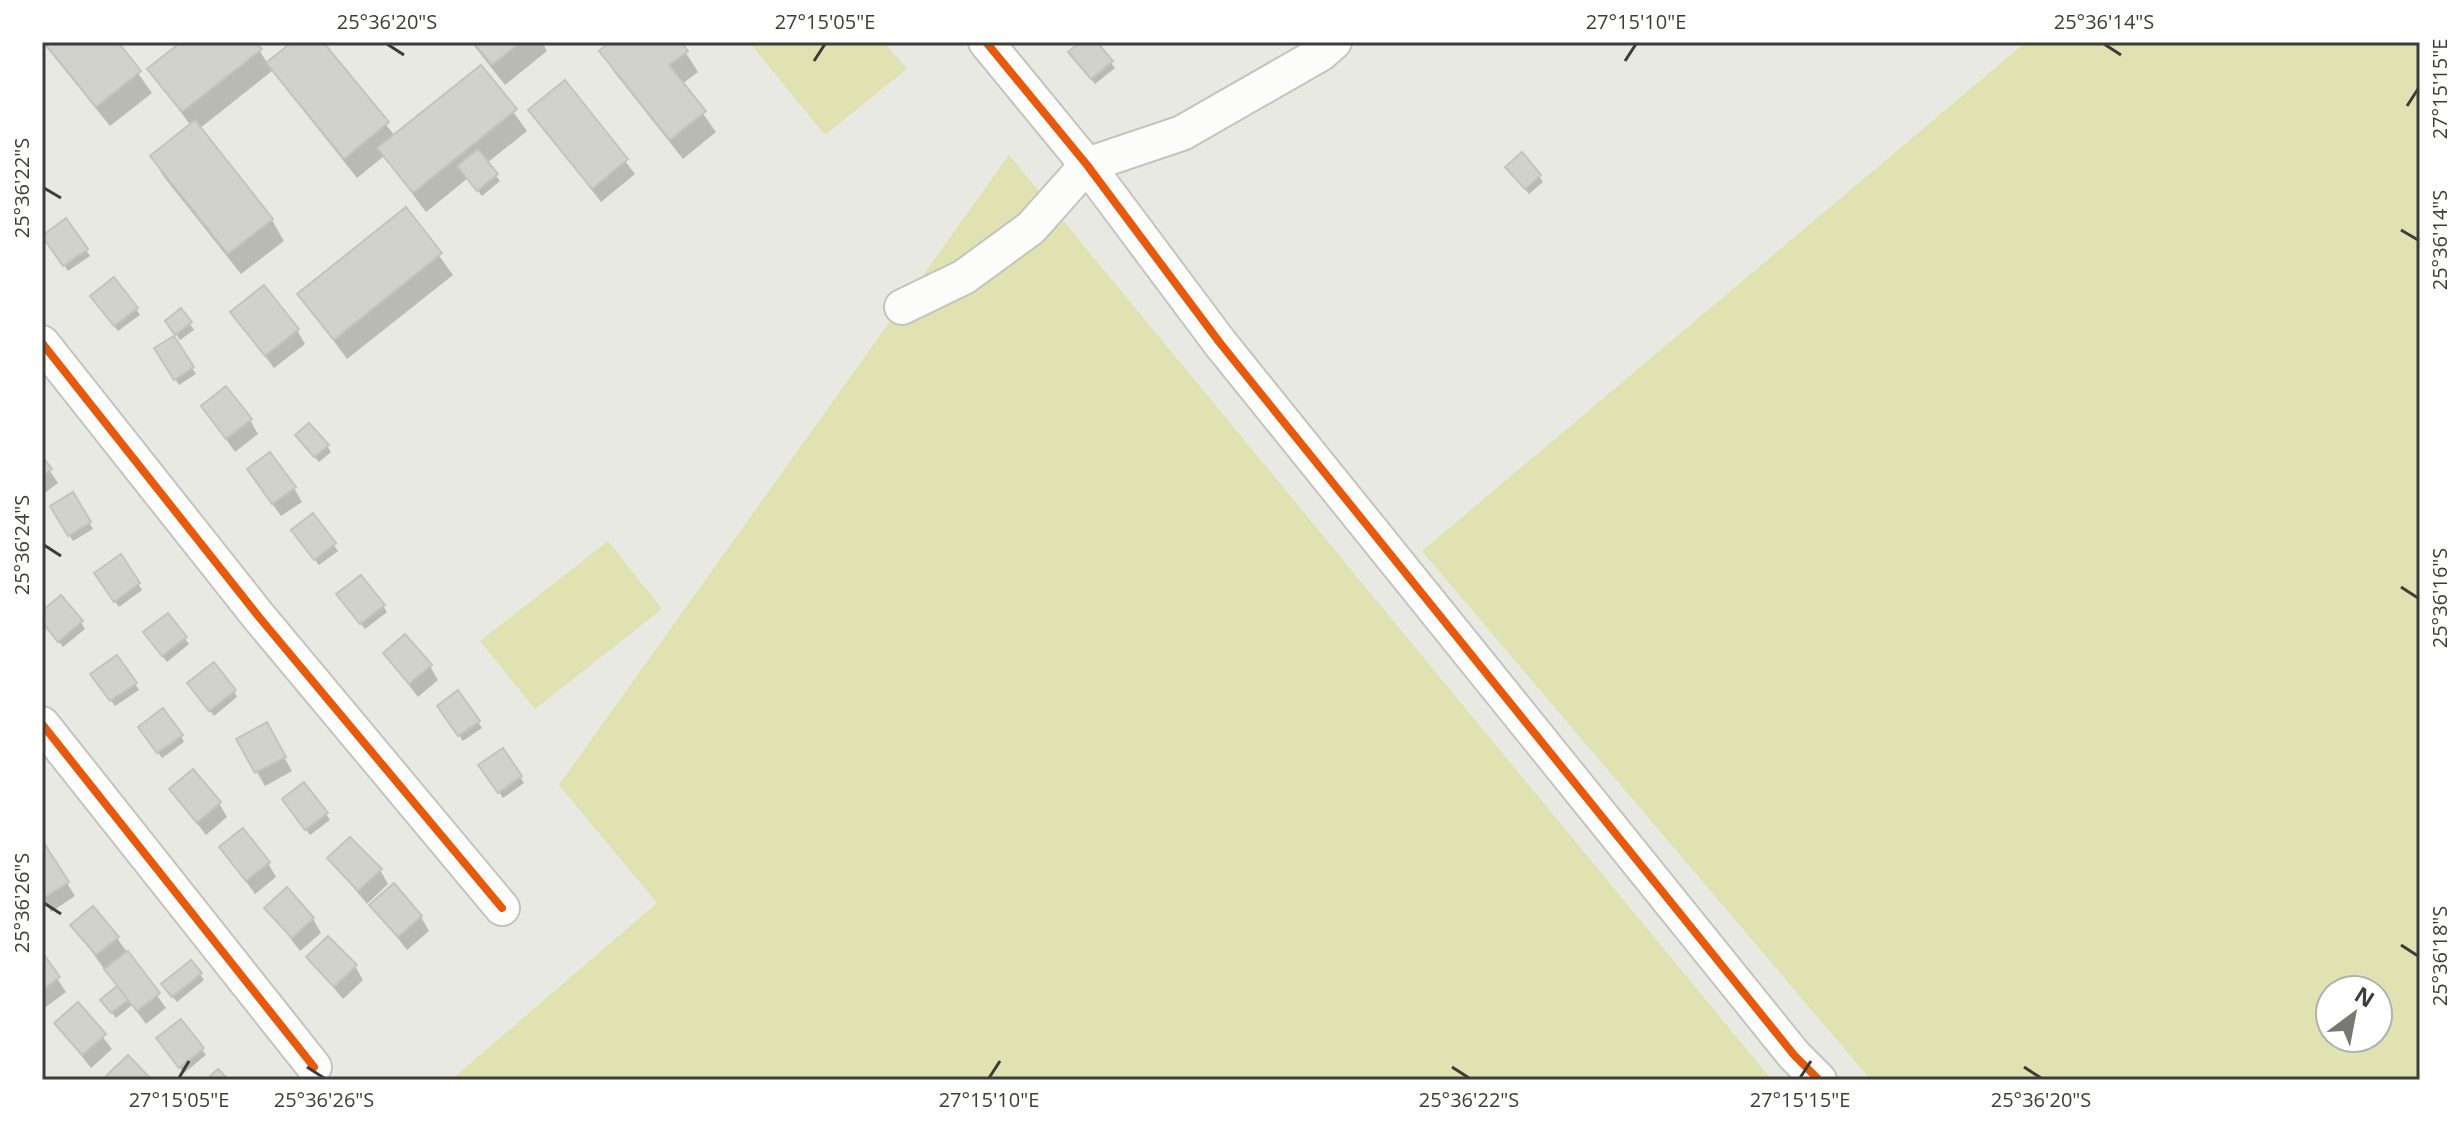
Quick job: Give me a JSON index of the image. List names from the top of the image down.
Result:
{
  "north": "top right",
  "coordinates": [
    "25°36'20\"S",
    "27°15'05\"E",
    "27°15'10\"E",
    "25°36'14\"S",
    "27°15'15\"E",
    "25°36'22\"S",
    "25°36'24\"S",
    "25°36'16\"S",
    "25°36'26\"S",
    "25°36'18\"S"
  ]
}
